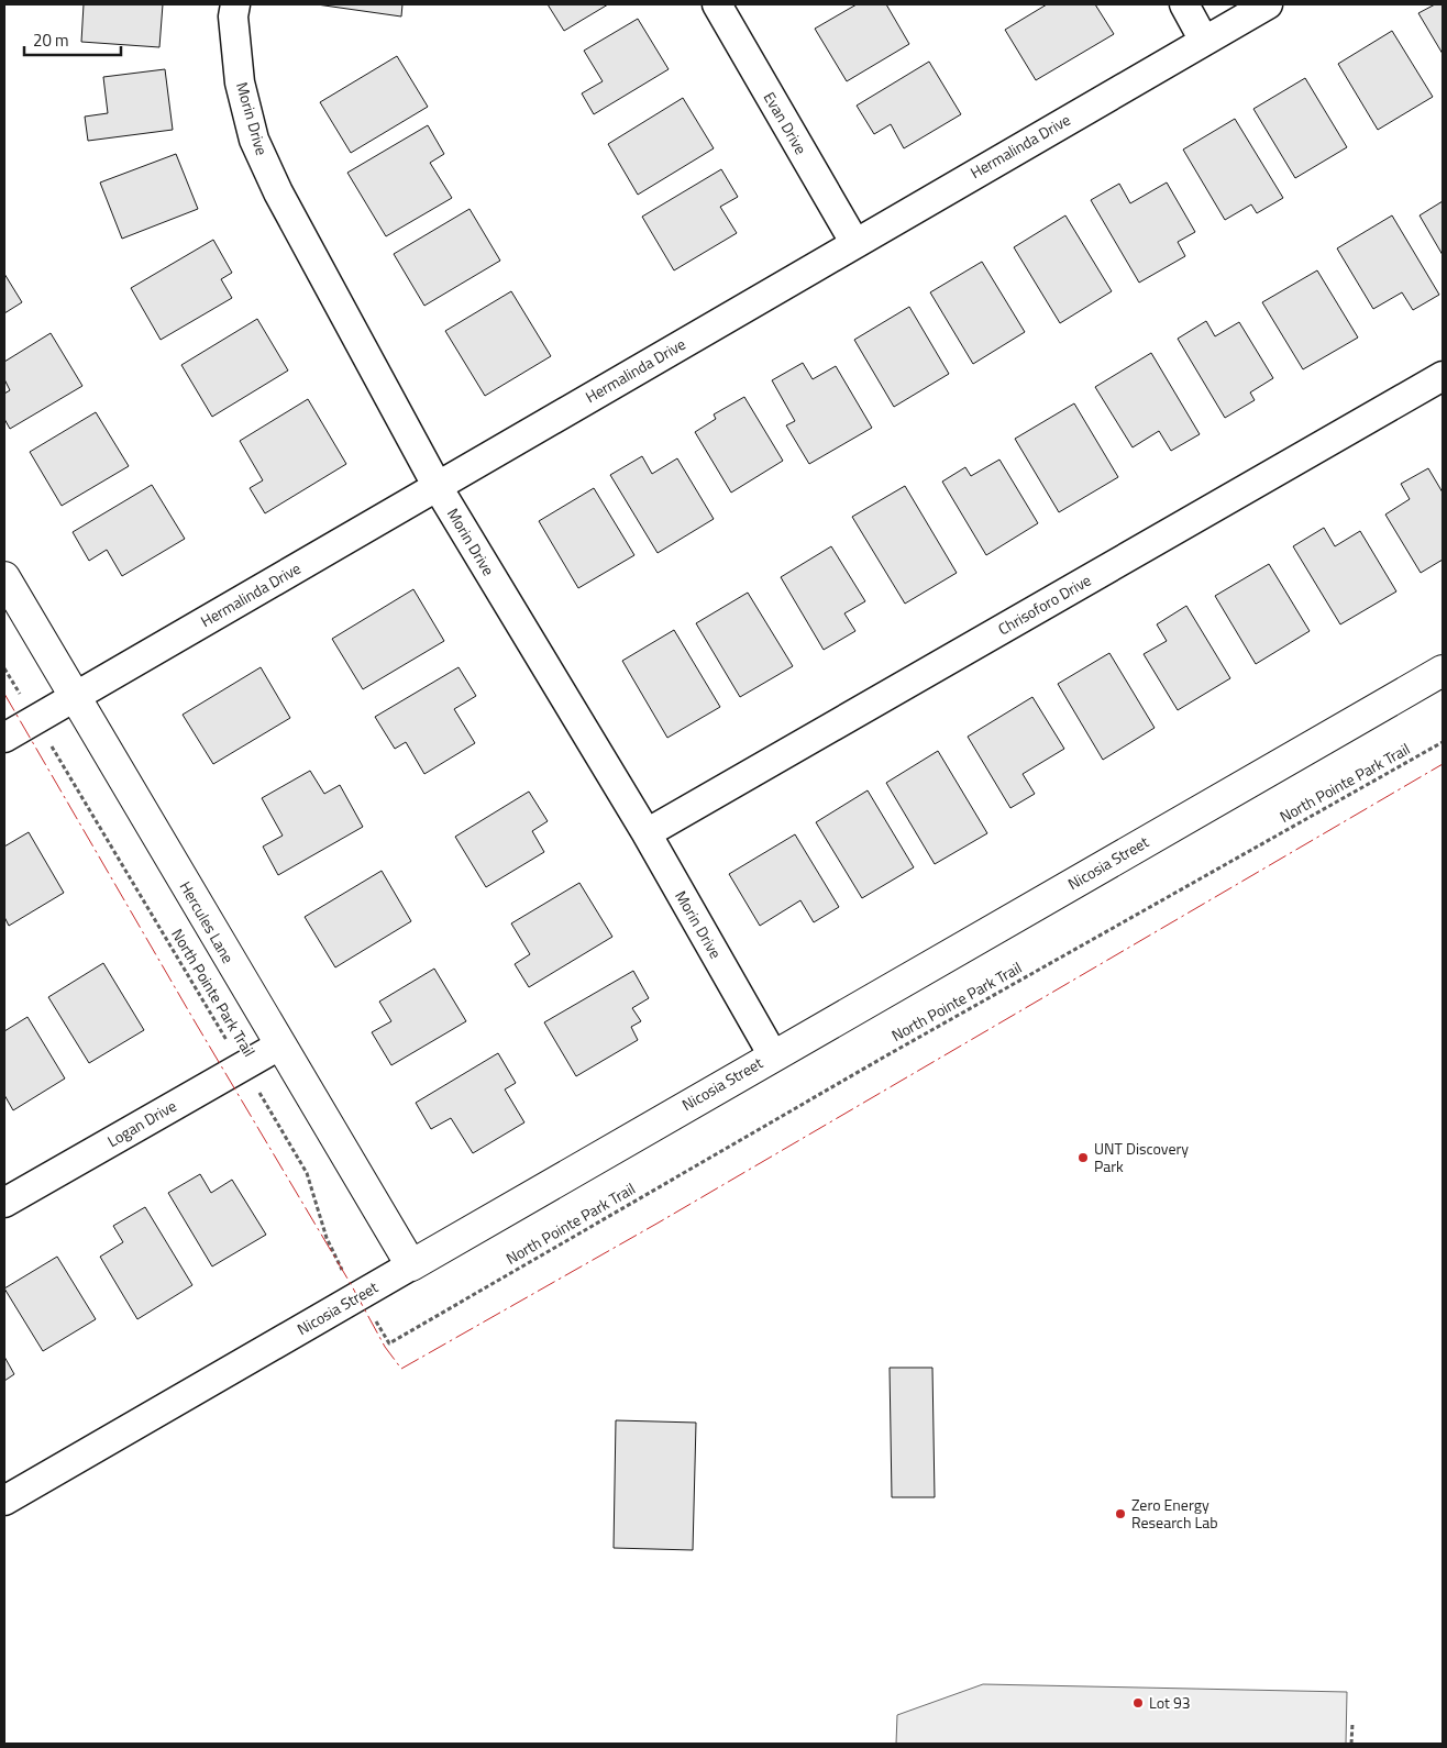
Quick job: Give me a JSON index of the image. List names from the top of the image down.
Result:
{
  "streets": {
    "street": [
      "Morin Drive",
      "Evan Drive",
      "Hermalinda Drive",
      "Chrisoforo Drive",
      "Nicosia Street",
      "Hercules Lane",
      "Logan Drive"
    ],
    "path": ["North Pointe Park Trail"]
  },
  "crossings": [
    ["Morin Drive", "Hermalinda Drive"],
    ["Morin Drive", "Chrisoforo Drive"],
    ["Morin Drive", "Nicosia Street"],
    ["Evan Drive", "Hermalinda Drive"],
    ["Hermalinda Drive", "North Pointe Park Trail"],
    ["Hermalinda Drive", "Hercules Lane"],
    ["North Pointe Park Trail", "Nicosia Street"],
    ["North Pointe Park Trail", "Logan Drive"],
    ["Nicosia Street", "Hercules Lane"],
    ["Hercules Lane", "Logan Drive"]
  ],
  "places": ["UNT Discovery Park", "Zero Energy Research Lab", "Lot 93"],
  "scale_bar": "20 m"
}
